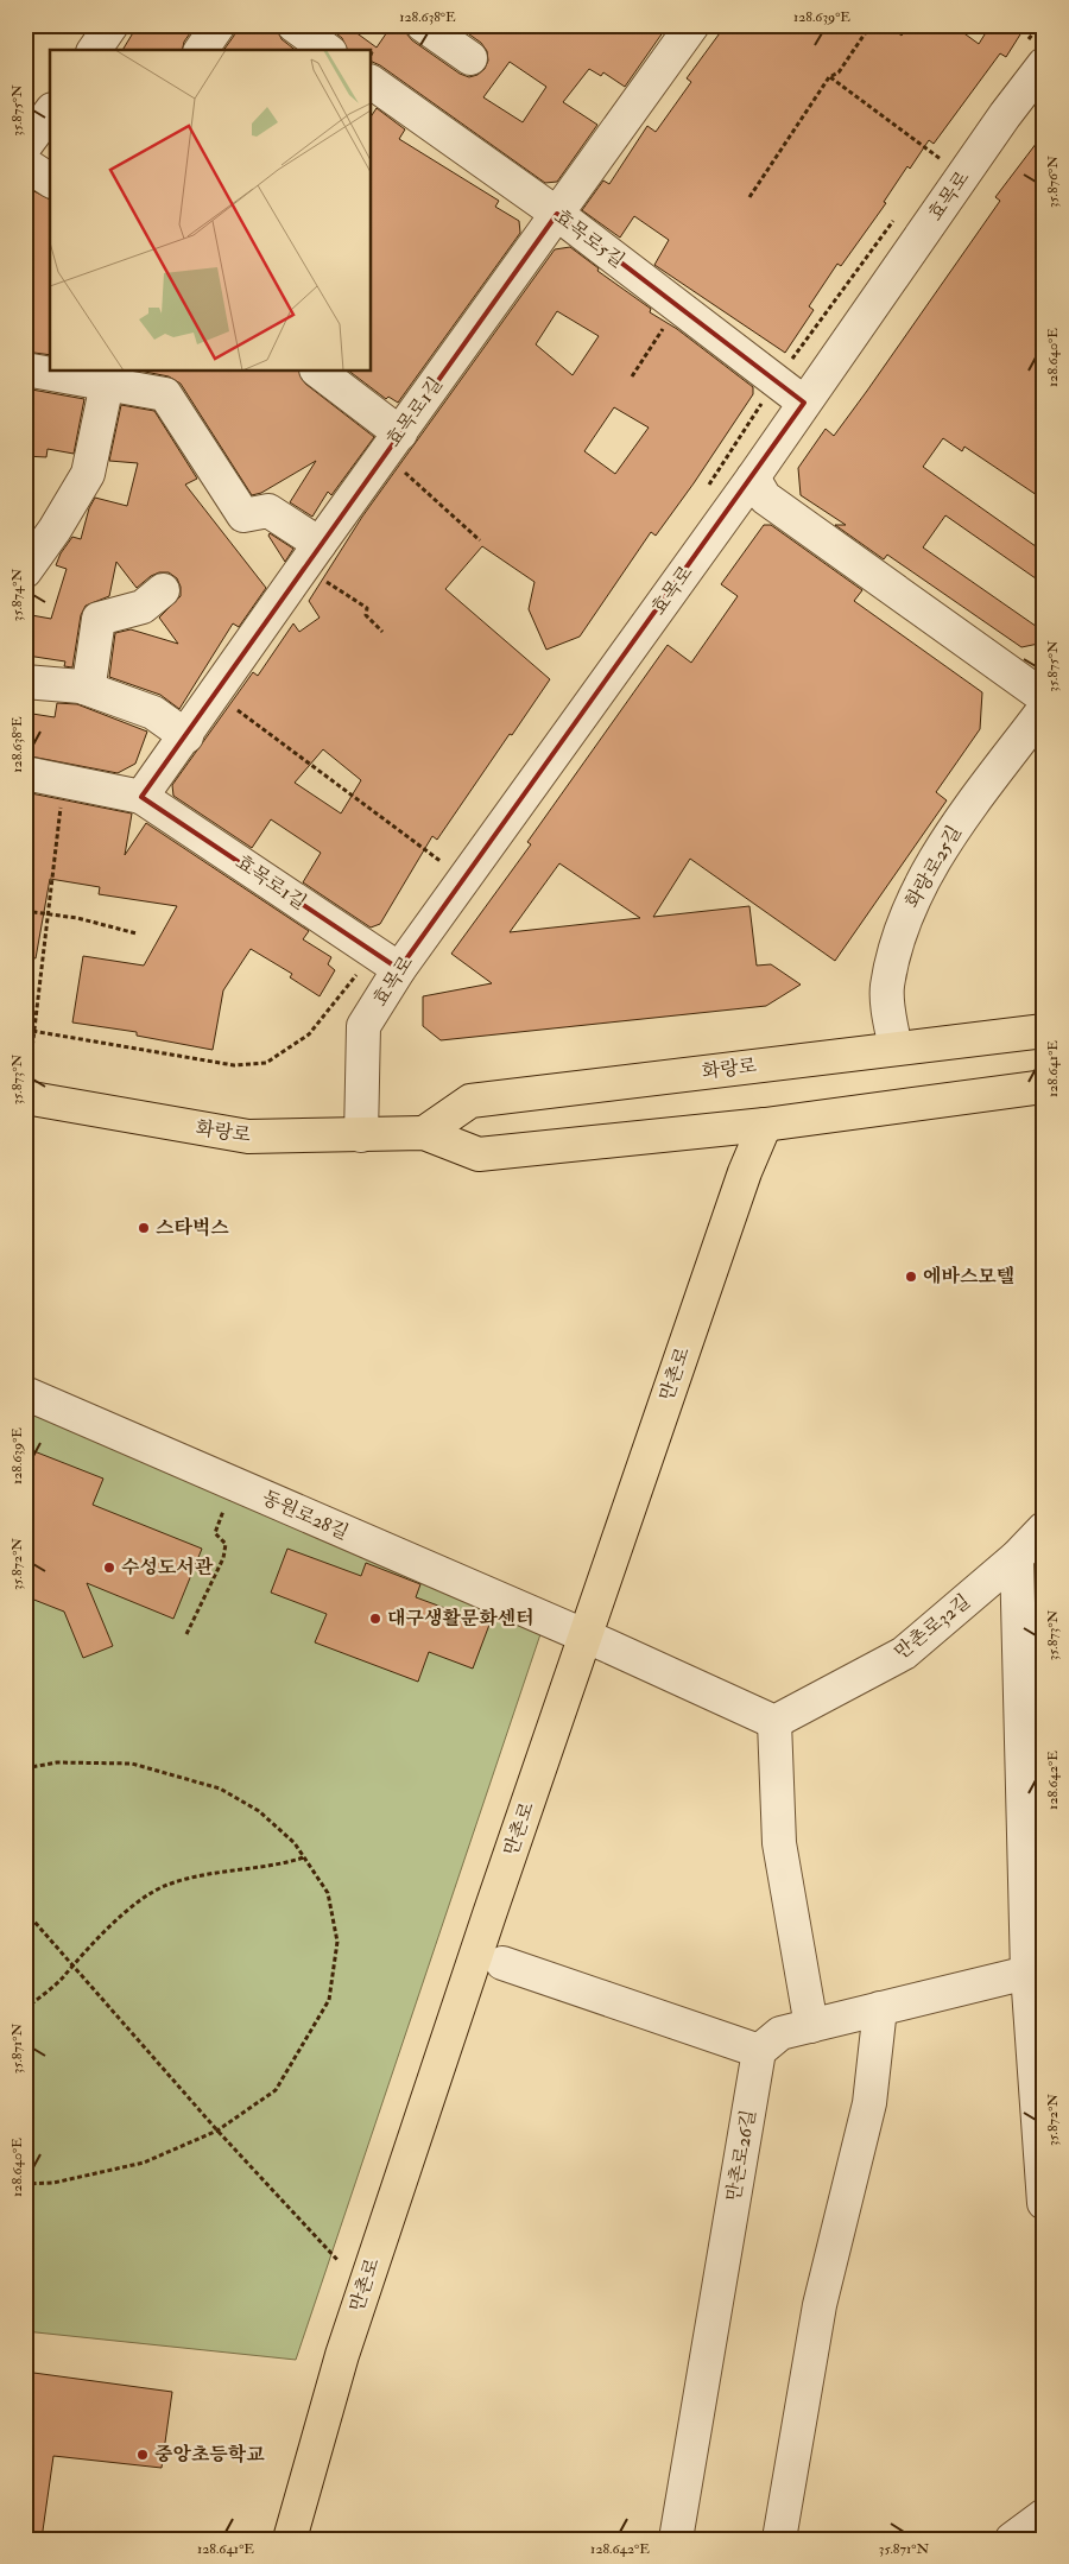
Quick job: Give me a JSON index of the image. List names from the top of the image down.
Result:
{
  "streets": {
    "main road": ["화랑로", "만촌로"],
    "street": [
      "효목로",
      "효목로5길",
      "효목로1길",
      "화랑로25길",
      "동원로28길",
      "만촌로32길",
      "만촌로26길"
    ]
  },
  "crossings": [
    ["효목로", "효목로5길"],
    ["효목로", "효목로1길"],
    ["효목로", "화랑로"],
    ["효목로5길", "효목로1길"],
    ["화랑로25길", "화랑로"],
    ["화랑로", "만촌로"],
    ["만촌로", "동원로28길"]
  ],
  "places": [
    "스타벅스",
    "에바스모텔",
    "수성도서관",
    "대구생활문화센터",
    "중앙초등학교"
  ],
  "coordinates": [
    "128.638°E",
    "128.639°E",
    "35.875°N",
    "35.876°N",
    "128.640°E",
    "35.874°N",
    "128.641°E",
    "35.873°N",
    "35.872°N",
    "128.642°E",
    "35.871°N"
  ]
}
